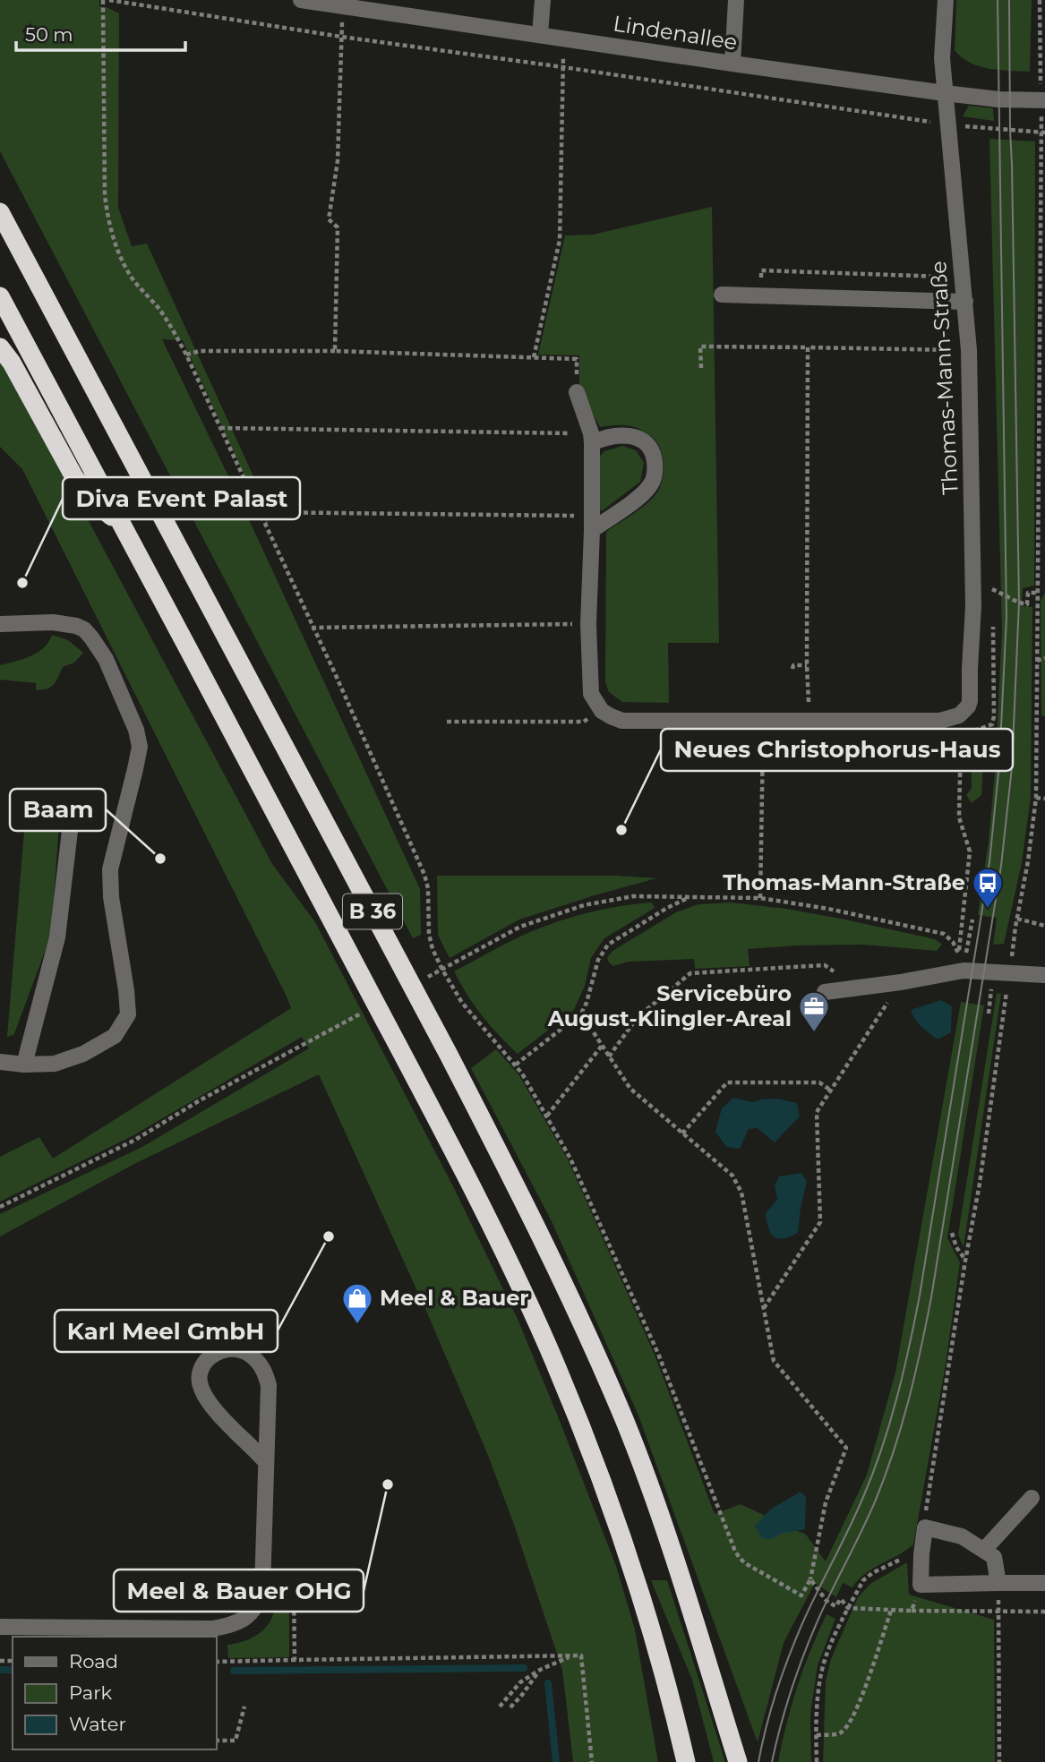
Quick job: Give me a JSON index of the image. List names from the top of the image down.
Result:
{
  "streets": {
    "highway": ["B 36"],
    "street": ["Lindenallee", "Thomas-Mann-Straße"]
  },
  "crossings": [
    ["Lindenallee", "Thomas-Mann-Straße"]
  ],
  "places": {
    "other": [
      "Diva Event Palast",
      "Neues Christophorus-Haus",
      "Baam",
      "Karl Meel GmbH",
      "Meel & Bauer OHG"
    ],
    "bus stop": ["Thomas-Mann-Straße"],
    "office": ["Servicebüro August-Klingler-Areal"],
    "shop": ["Meel & Bauer"]
  },
  "legend": ["Road", "Park", "Water"],
  "scale_bar": "50 m"
}
